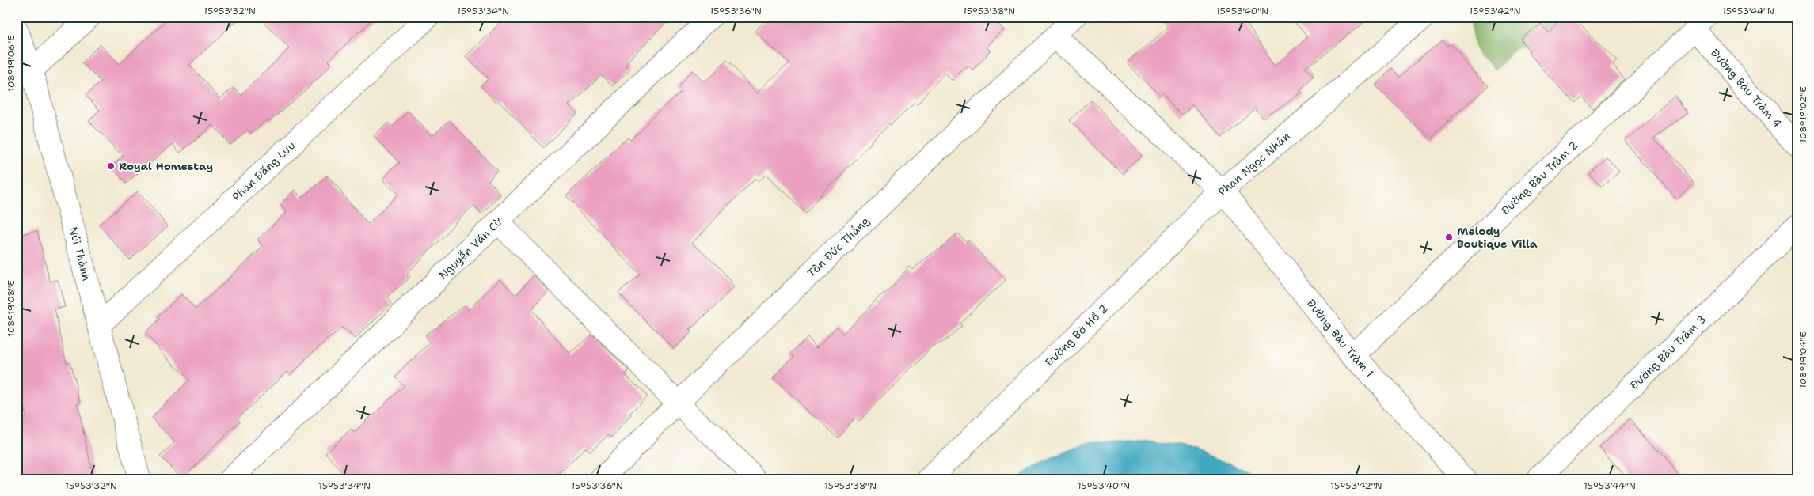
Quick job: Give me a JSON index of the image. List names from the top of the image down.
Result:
{
  "streets": {
    "street": [
      "Đường Bàu Tràm 4",
      "Phan Ngọc Nhân",
      "Phan Đăng Lưu",
      "Đường Bàu Tràm 2",
      "Tôn Đức Thắng",
      "Nguyễn Văn Cừ",
      "Núi Thành",
      "Đường Bờ Hồ 2",
      "Đường Bàu Tràm 1",
      "Đường Bàu Tràm 3"
    ]
  },
  "crossings": [
    ["Đường Bàu Tràm 4", "Đường Bàu Tràm 2"],
    ["Phan Ngọc Nhân", "Tôn Đức Thắng"],
    ["Phan Ngọc Nhân", "Đường Bờ Hồ 2"],
    ["Phan Ngọc Nhân", "Đường Bàu Tràm 1"],
    ["Phan Đăng Lưu", "Núi Thành"],
    ["Đường Bàu Tràm 2", "Đường Bàu Tràm 1"],
    ["Đường Bờ Hồ 2", "Đường Bàu Tràm 1"]
  ],
  "places": ["Royal Homestay", "Melody Boutique Villa"],
  "coordinates": [
    "15°53'32\"N",
    "15°53'34\"N",
    "15°53'36\"N",
    "15°53'38\"N",
    "15°53'40\"N",
    "15°53'42\"N",
    "15°53'44\"N",
    "108°19'06\"E",
    "108°19'02\"E",
    "108°19'08\"E",
    "108°19'04\"E"
  ]
}
